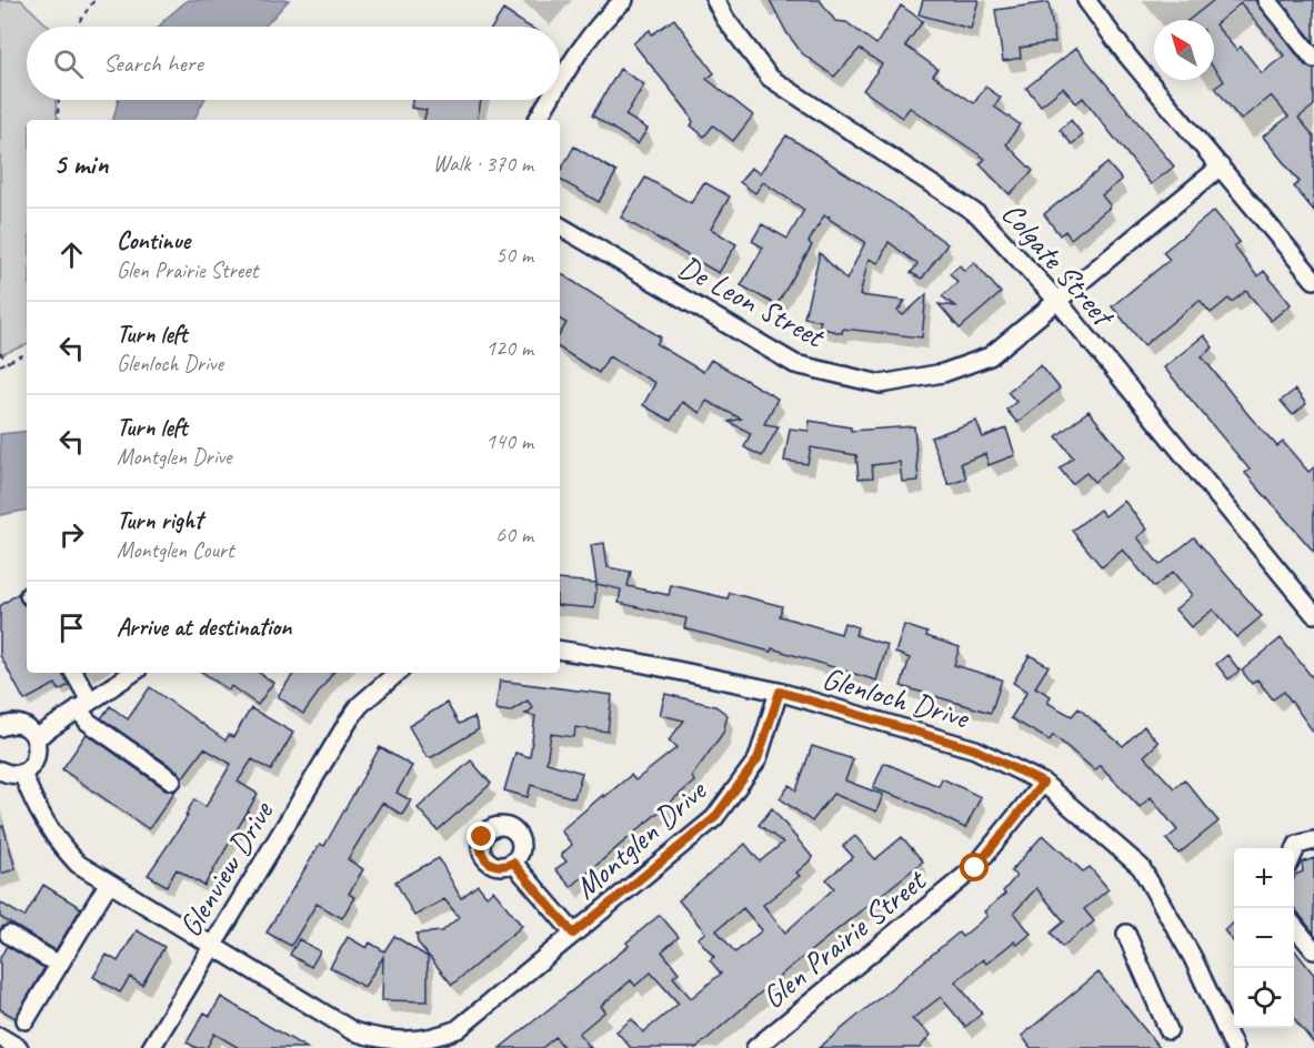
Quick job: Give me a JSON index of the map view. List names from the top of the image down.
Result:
{
  "streets": {
    "street": [
      "Colgate Street",
      "De Leon Street",
      "Glenloch Drive",
      "Montglen Drive",
      "Glenview Drive",
      "Glen Prairie Street"
    ]
  },
  "crossings": [
    ["Colgate Street", "De Leon Street"],
    ["Glenloch Drive", "Montglen Drive"],
    ["Glenloch Drive", "Glen Prairie Street"],
    ["Montglen Drive", "Glenview Drive"]
  ],
  "north": "top left",
  "page": {
    "search": "Search here",
    "heading": ["5 min", "Walk · 370 m"],
    "list": [
      ["Continue", "Glen Prairie Street", "50 m"],
      ["Turn left", "Glenloch Drive", "120 m"],
      ["Turn left", "Montglen Drive", "140 m"],
      ["Turn right", "Montglen Court", "60 m"],
      "Arrive at destination"
    ],
    "map_buttons": ["+", "−"]
  }
}
